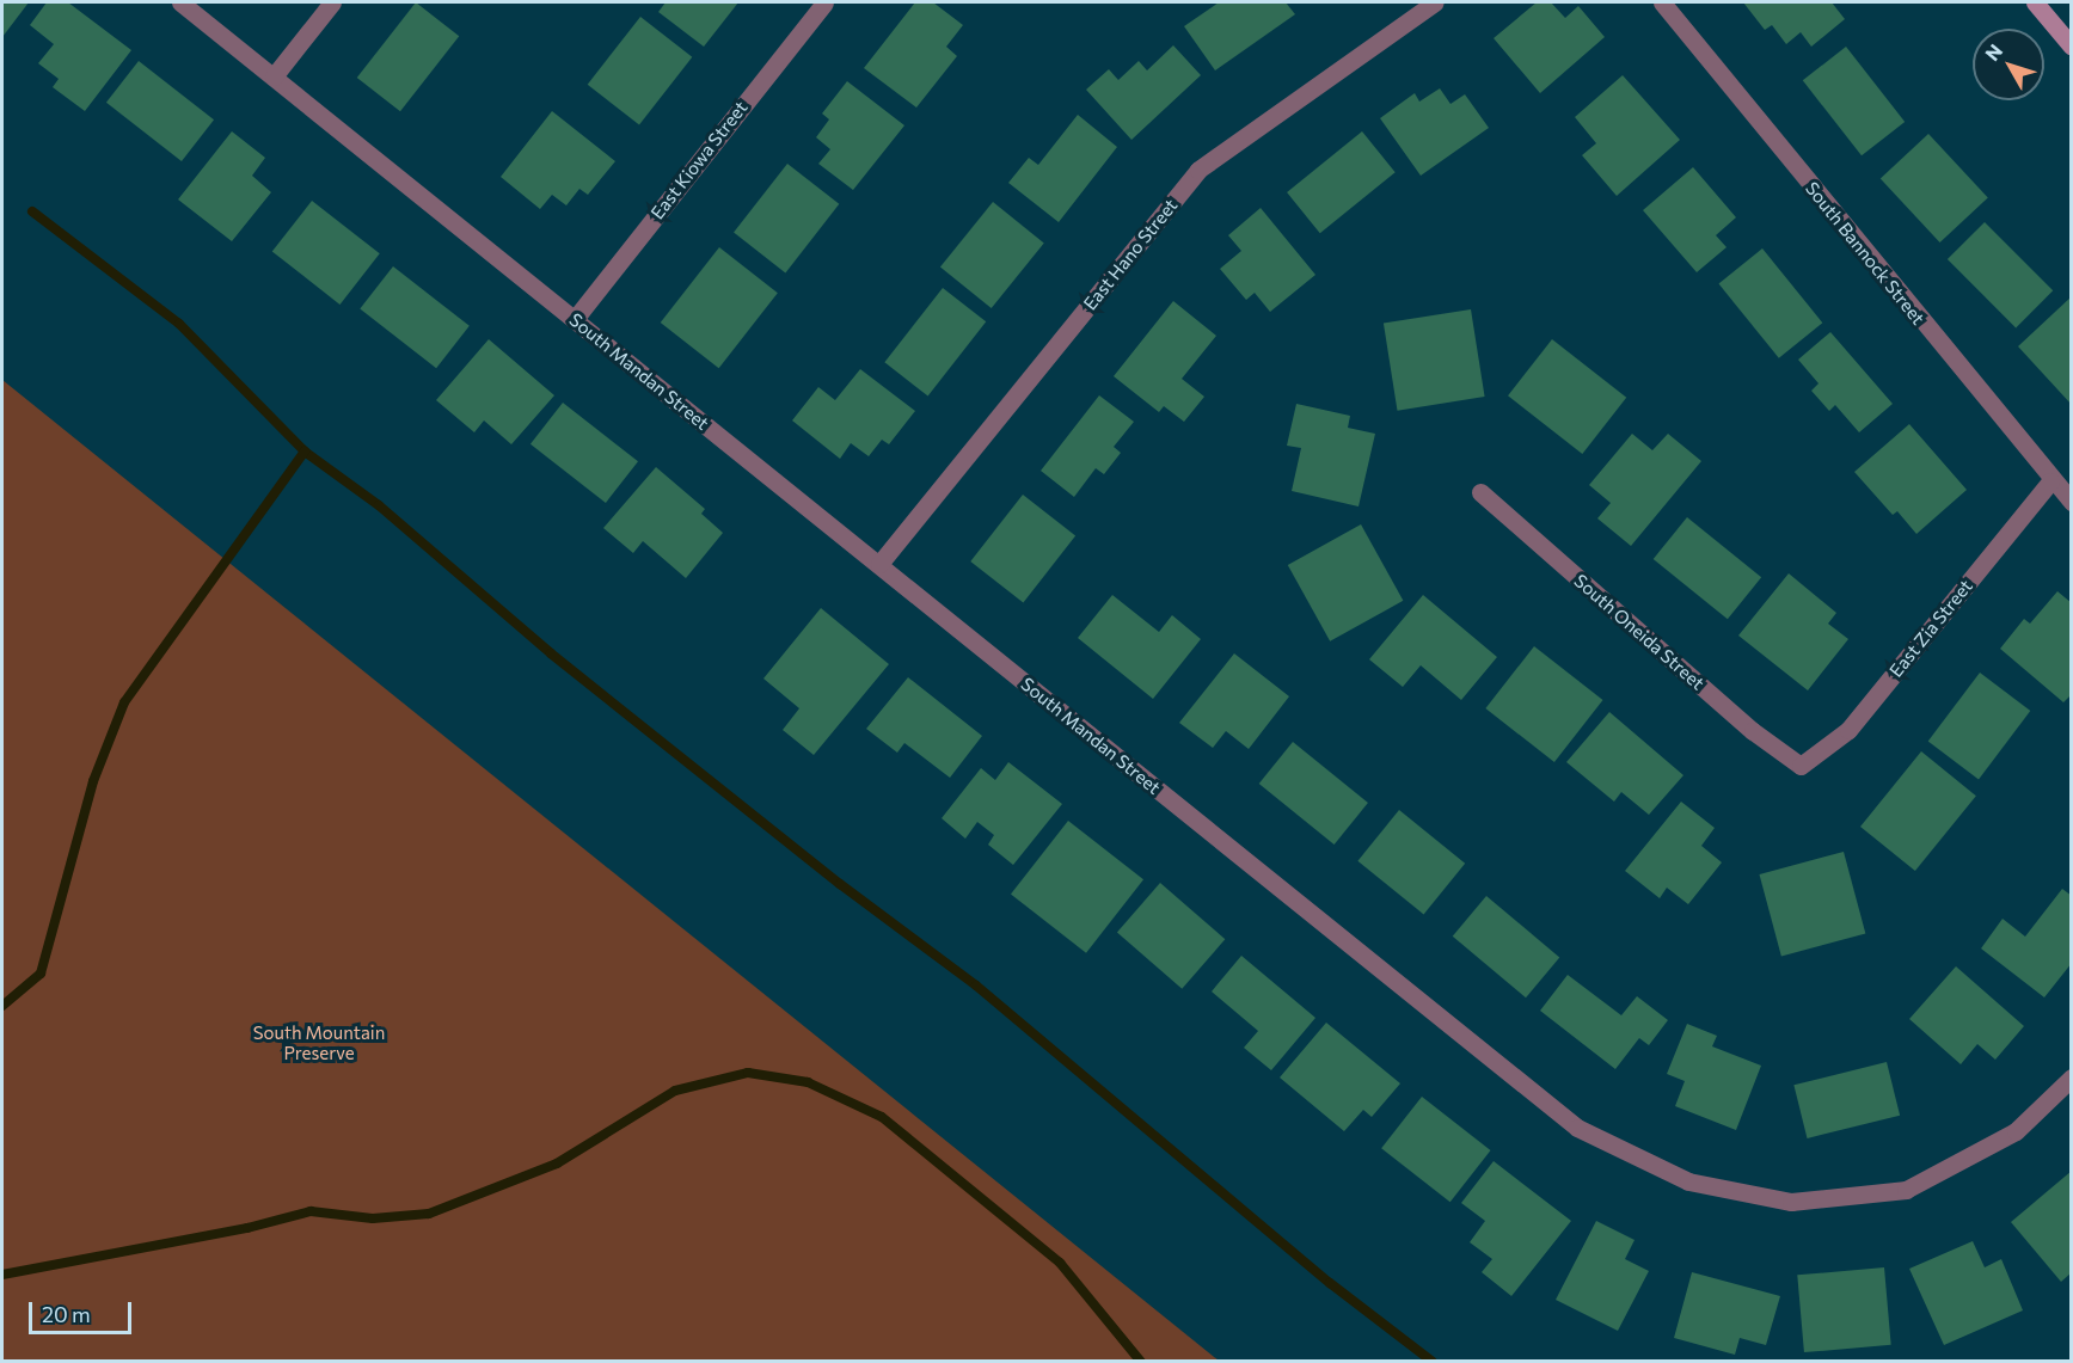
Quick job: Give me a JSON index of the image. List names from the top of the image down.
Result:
{
  "streets": {
    "street": [
      "East Kiowa Street",
      "South Bannock Street",
      "East Hano Street",
      "South Mandan Street",
      "East Zia Street",
      "South Oneida Street"
    ]
  },
  "crossings": [
    ["East Kiowa Street", "South Mandan Street"],
    ["South Bannock Street", "East Zia Street"],
    ["East Hano Street", "South Mandan Street"],
    ["East Zia Street", "South Oneida Street"]
  ],
  "parks": ["South Mountain Preserve"],
  "scale_bar": "20 m",
  "north": "top left"
}
